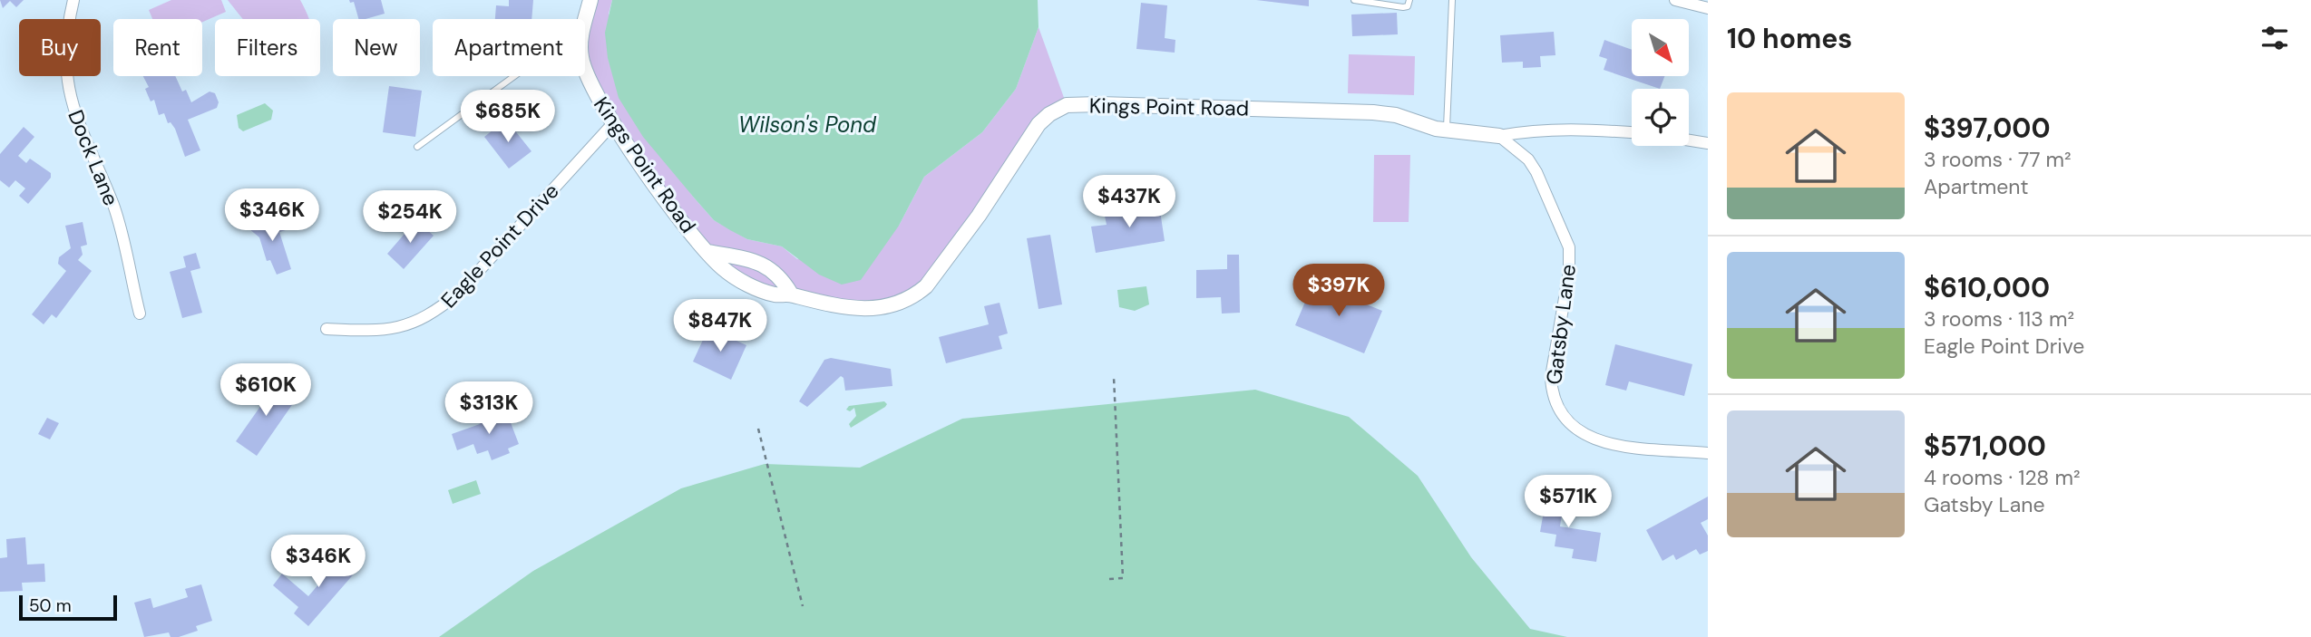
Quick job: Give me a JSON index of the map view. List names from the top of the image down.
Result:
{
  "streets": {
    "street": [
      "Kings Point Road",
      "Dock Lane",
      "Eagle Point Drive",
      "Gatsby Lane"
    ]
  },
  "crossings": [
    ["Kings Point Road", "Eagle Point Drive"],
    ["Kings Point Road", "Gatsby Lane"]
  ],
  "water": ["Wilson's Pond"],
  "scale_bar": "50 m",
  "north": "bottom right",
  "page": {
    "heading": "10 homes",
    "chip": [
      "Buy",
      "Rent",
      "Filters",
      "New",
      "Apartment"
    ],
    "list": [
      {
        "name": "$397,000",
        "note": "3 rooms · 77 m² · Apartment"
      },
      {
        "name": "$610,000",
        "note": "3 rooms · 113 m² · Eagle Point Drive"
      },
      {
        "name": "$571,000",
        "note": "4 rooms · 128 m² · Gatsby Lane"
      }
    ],
    "price": [
      "$685K",
      "$437K",
      "$346K",
      "$254K",
      "$397K",
      "$847K",
      "$610K",
      "$313K",
      "$571K",
      "$346K"
    ],
    "scale": "50 m"
  }
}
